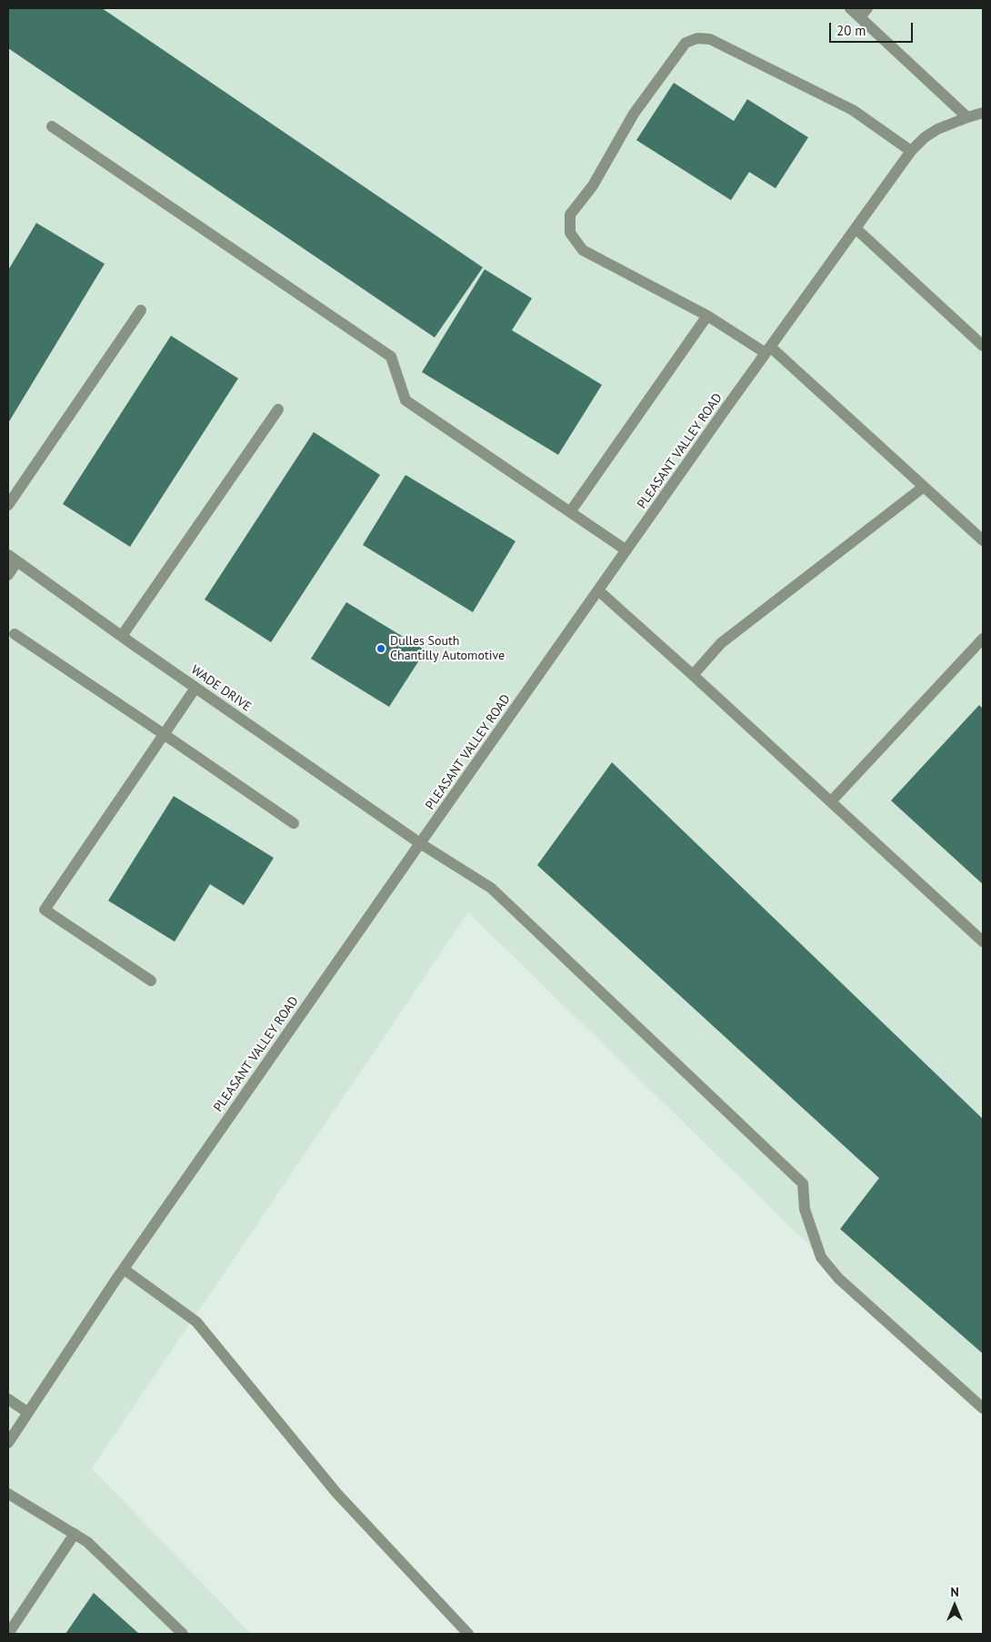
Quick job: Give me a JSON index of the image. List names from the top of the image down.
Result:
{
  "streets": {
    "street": ["PLEASANT VALLEY ROAD", "WADE DRIVE"]
  },
  "crossings": [
    ["PLEASANT VALLEY ROAD", "WADE DRIVE"]
  ],
  "places": ["Dulles South Chantilly Automotive"],
  "scale_bar": "20 m",
  "north": "top"
}
